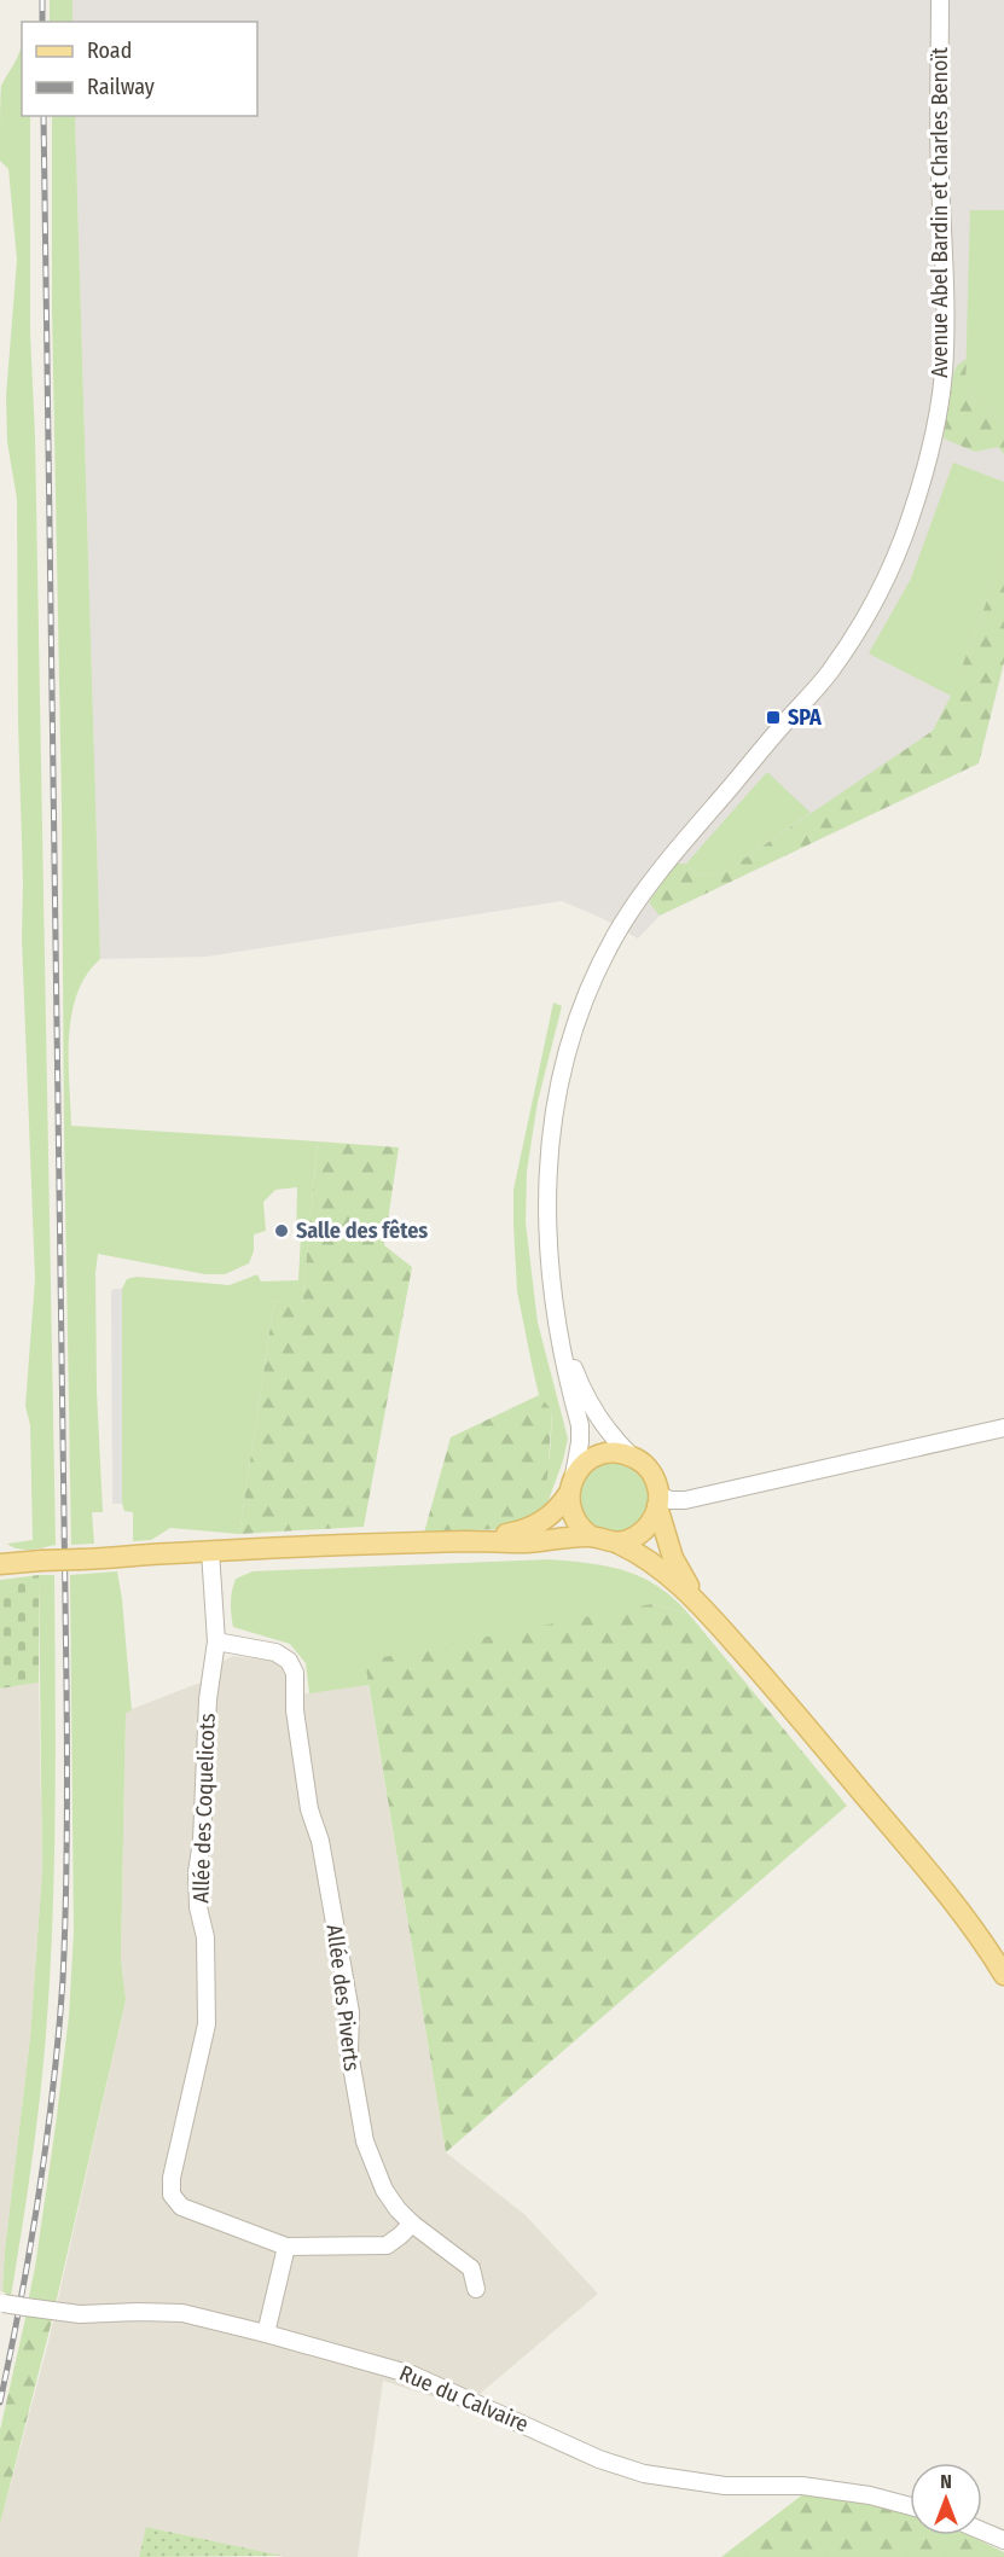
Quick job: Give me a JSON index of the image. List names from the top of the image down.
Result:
{
  "streets": {
    "street": [
      "Avenue Abel Bardin et Charles Benoït",
      "Allée des Coquelicots",
      "Allée des Piverts",
      "Rue du Calvaire"
    ]
  },
  "crossings": [
    ["Allée des Coquelicots", "Allée des Piverts"]
  ],
  "places": {
    "transit": ["SPA"],
    "other": ["Salle des fêtes"]
  },
  "legend": ["Road", "Railway"],
  "north": "top"
}
